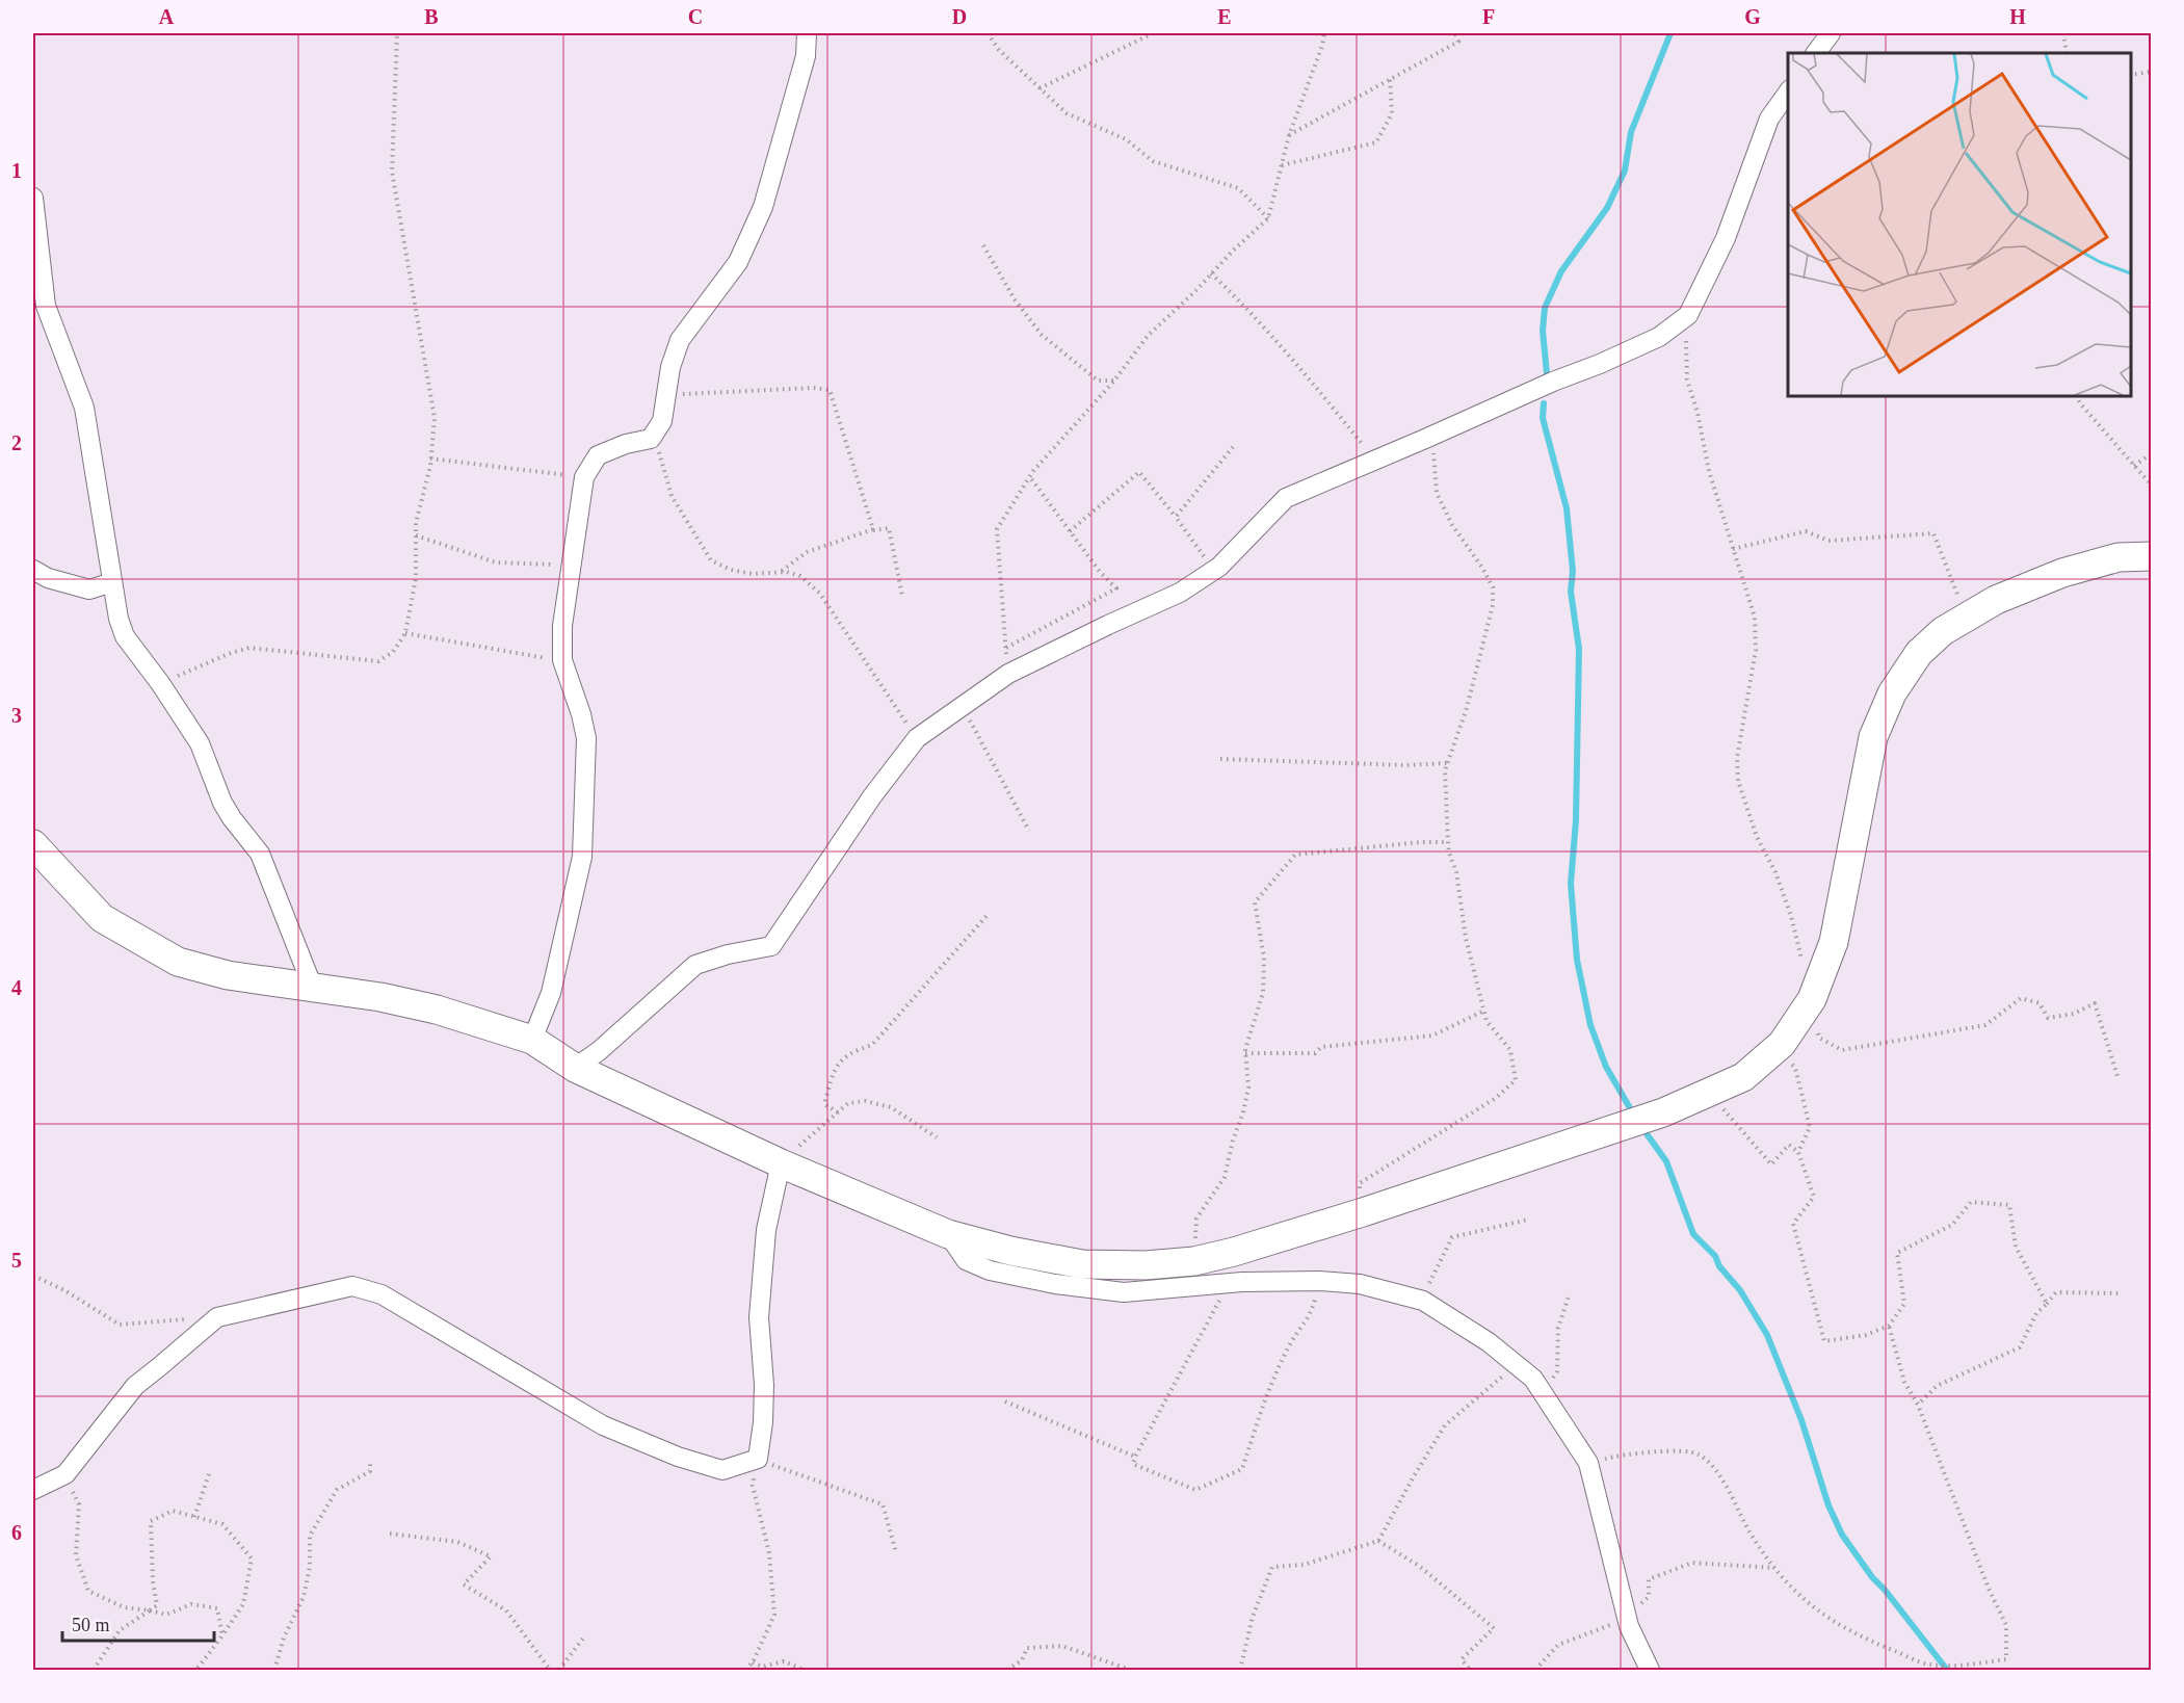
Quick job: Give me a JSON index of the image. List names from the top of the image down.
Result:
{
  "scale_bar": "50 m",
  "grid": {
    "columns": [
      "A",
      "B",
      "C",
      "D",
      "E",
      "F",
      "G",
      "H"
    ],
    "rows": [
      "1",
      "2",
      "3",
      "4",
      "5",
      "6"
    ]
  }
}
